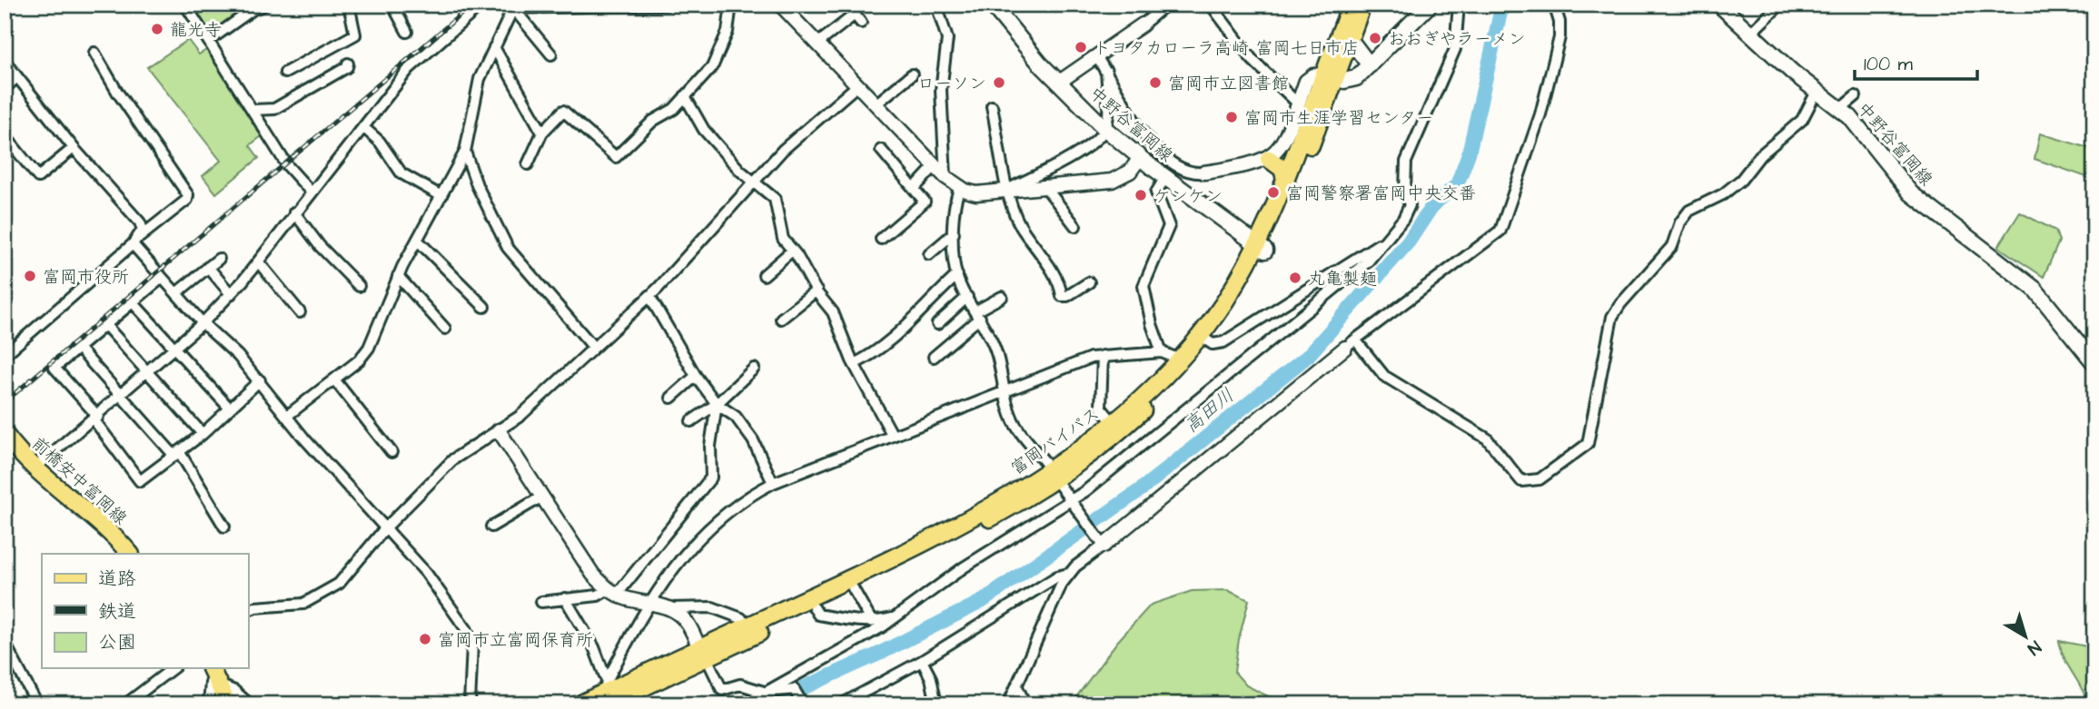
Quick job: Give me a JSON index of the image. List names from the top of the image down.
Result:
{
  "streets": {
    "main road": ["中野谷富岡線", "富岡バイパス", "前橋安中富岡線"]
  },
  "crossings": [
    ["中野谷富岡線", "富岡バイパス"]
  ],
  "water": ["高田川"],
  "places": [
    "龍光寺",
    "おおぎやラーメン",
    "トヨタカローラ高崎 富岡七日市店",
    "ローソン",
    "富岡市立図書館",
    "富岡市生涯学習センター",
    "富岡警察署富岡中央交番",
    "ケンケン",
    "富岡市役所",
    "丸亀製麺",
    "富岡市立富岡保育所"
  ],
  "legend": ["道路", "鉄道", "公園"],
  "scale_bar": "100 m",
  "north": "bottom right"
}
